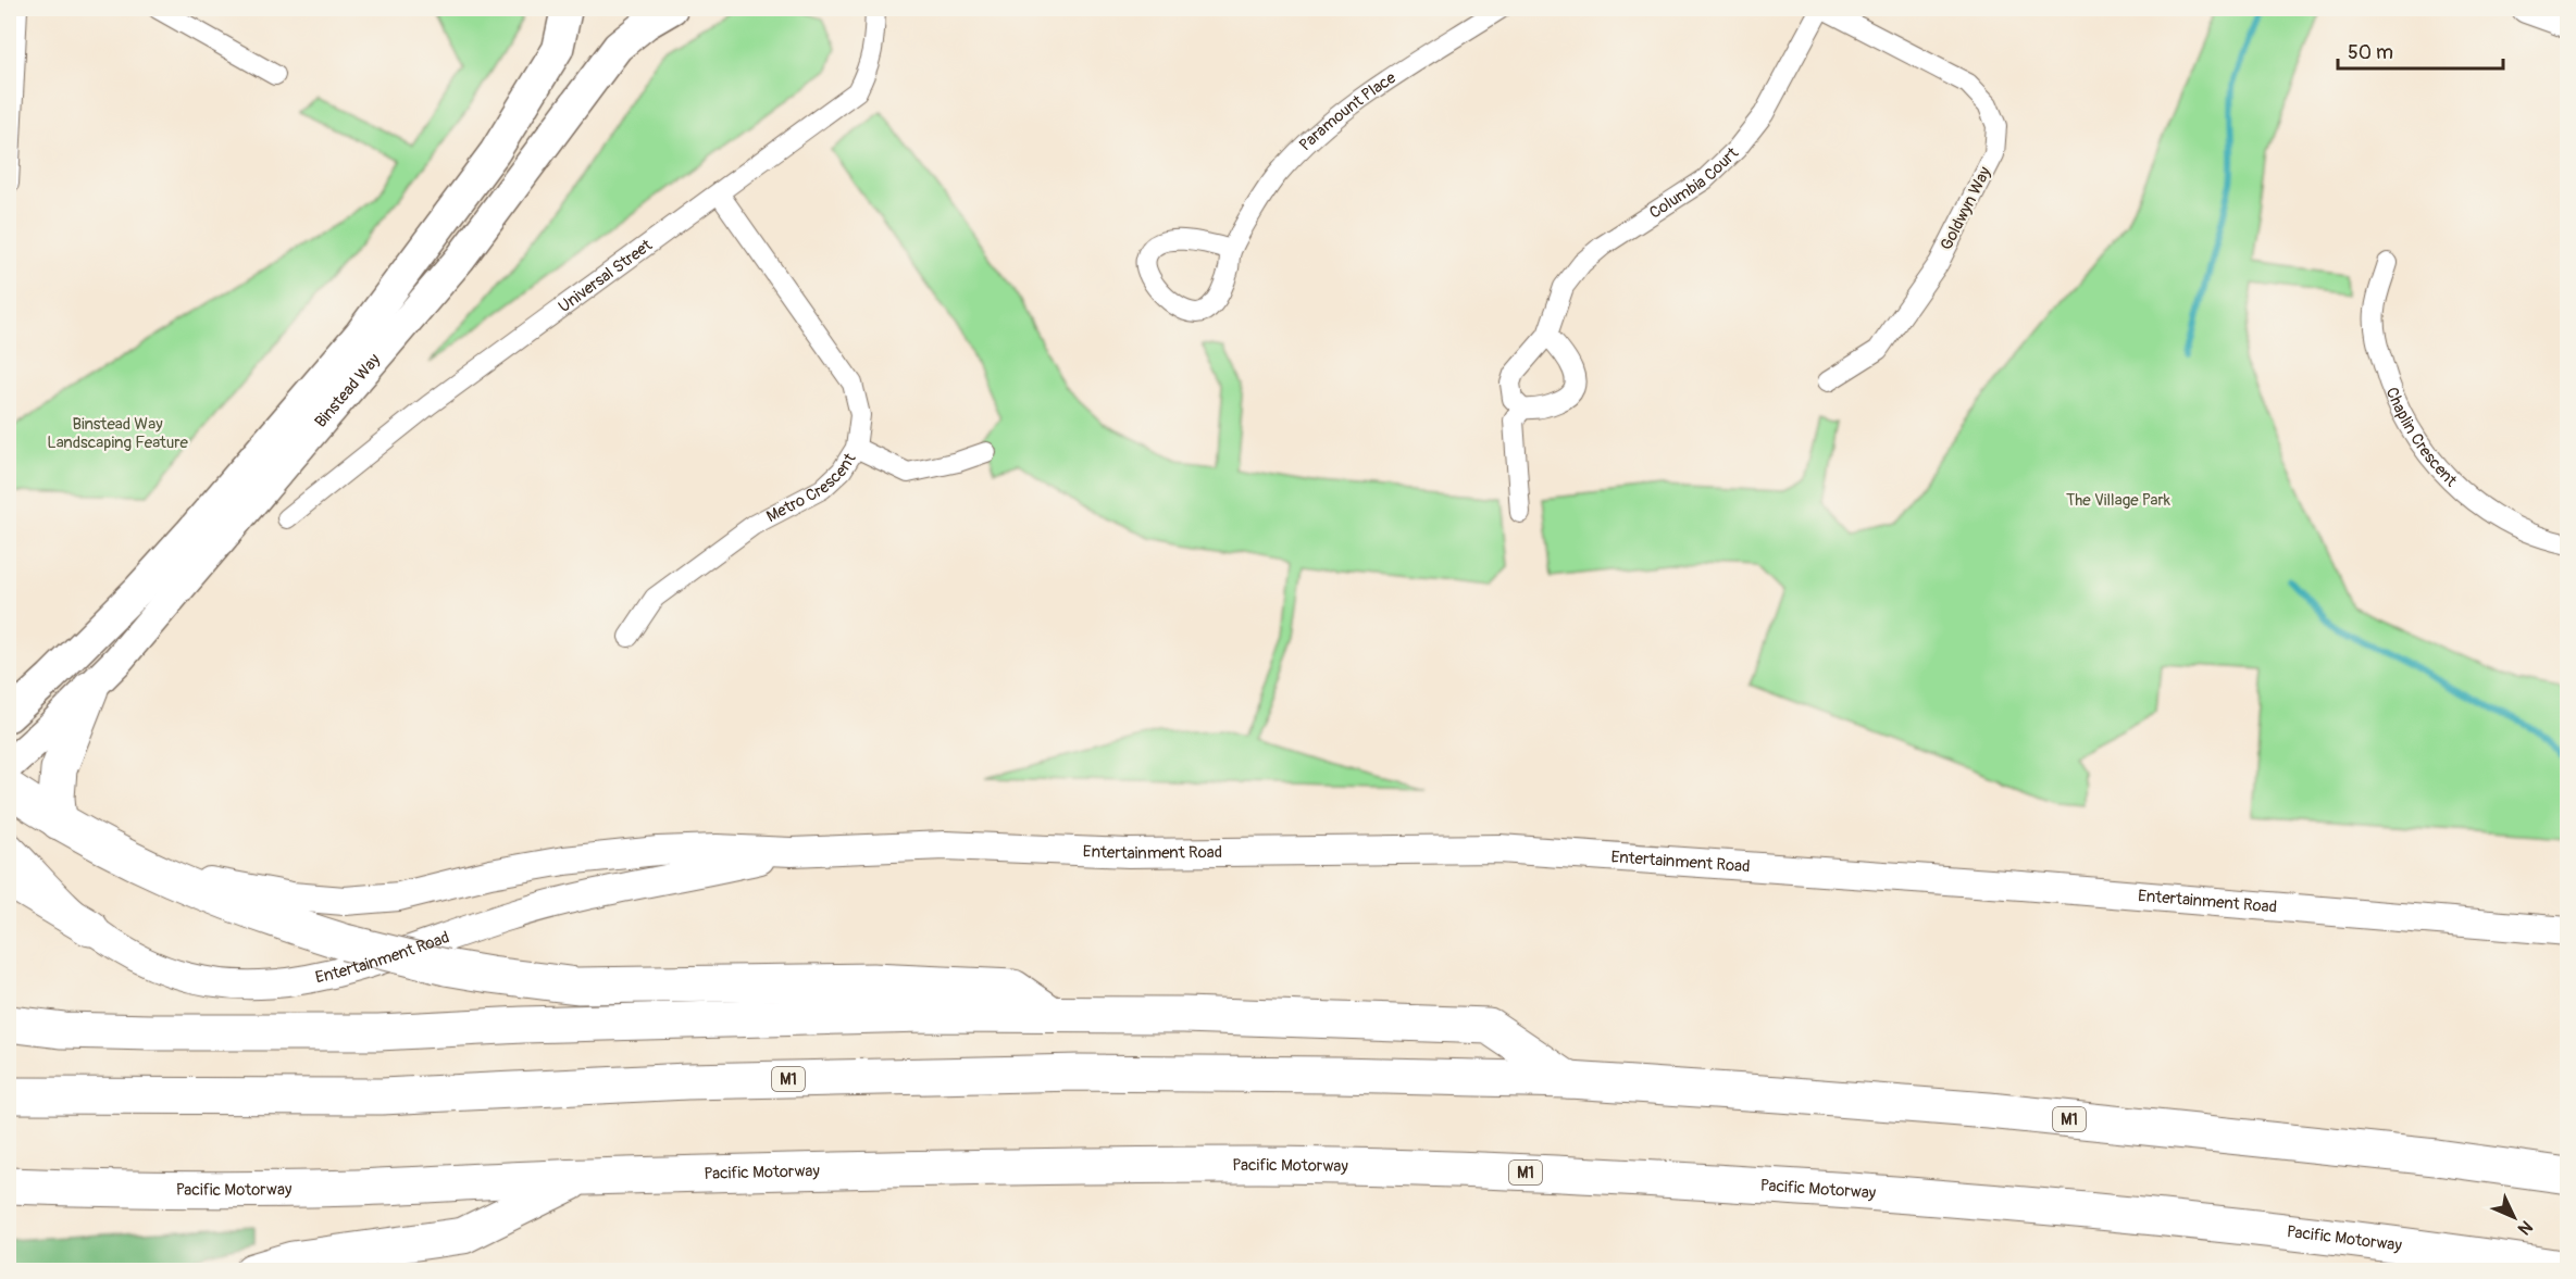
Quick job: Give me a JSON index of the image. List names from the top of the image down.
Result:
{
  "streets": {
    "highway": ["Entertainment Road", "M1", "Pacific Motorway"],
    "main road": ["Binstead Way"],
    "street": [
      "Paramount Place",
      "Columbia Court",
      "Goldwyn Way",
      "Universal Street",
      "Chaplin Crescent",
      "Metro Crescent"
    ]
  },
  "crossings": [
    ["Columbia Court", "Goldwyn Way"],
    ["Universal Street", "Metro Crescent"]
  ],
  "parks": ["Binstead Way Landscaping Feature", "The Village Park"],
  "scale_bar": "50 m",
  "north": "bottom right"
}
